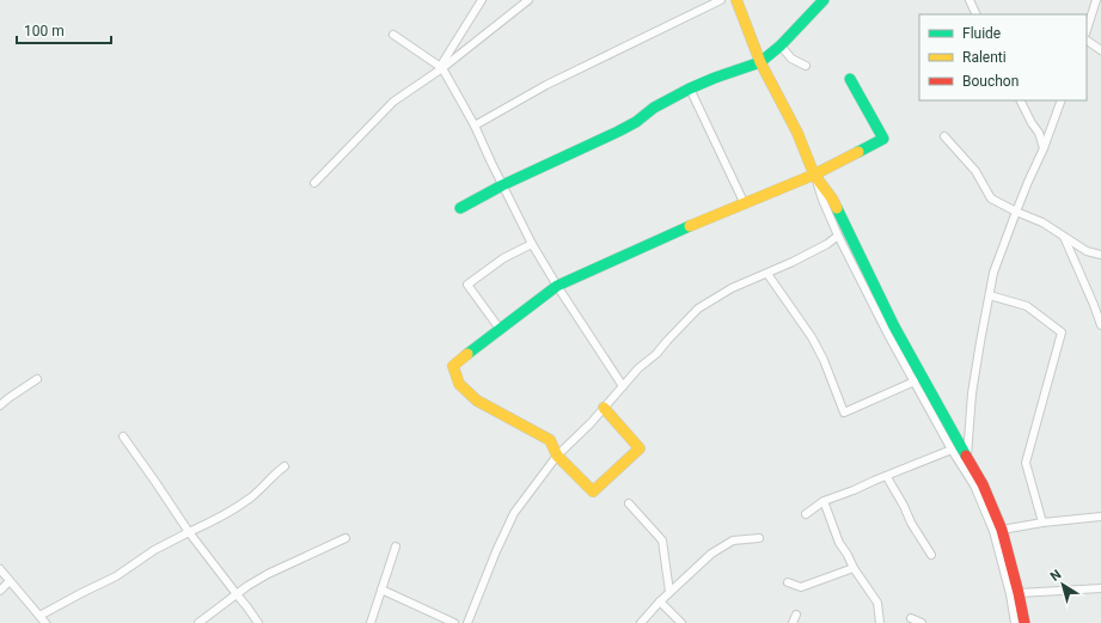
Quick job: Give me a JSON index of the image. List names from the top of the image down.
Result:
{
  "legend": ["Fluide", "Ralenti", "Bouchon"],
  "scale_bar": "100 m",
  "north": "top left"
}
